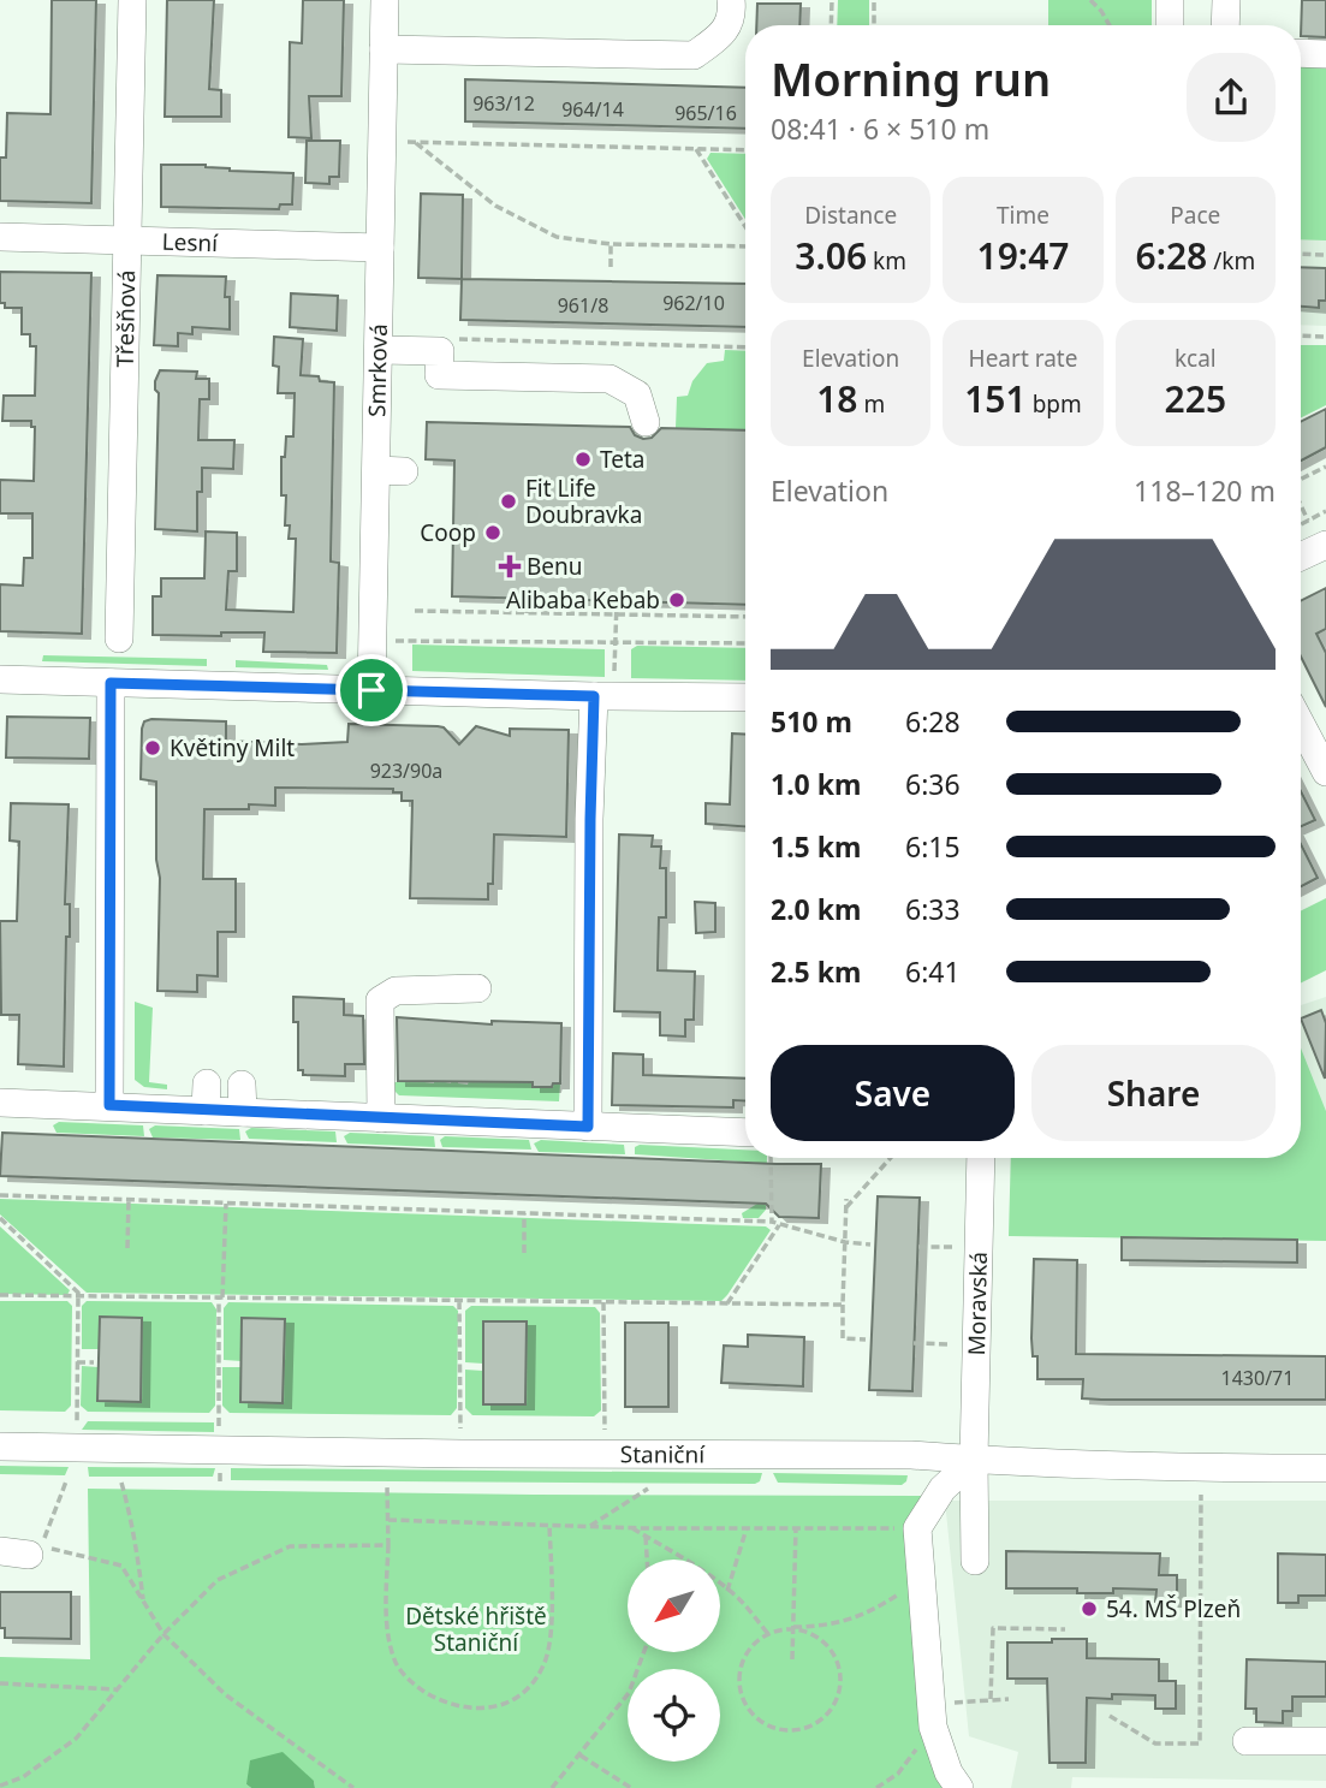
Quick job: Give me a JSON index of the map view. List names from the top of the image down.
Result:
{
  "streets": {
    "street": [
      "Lesní",
      "Třešňová",
      "Smrková",
      "Moravská",
      "Staniční"
    ]
  },
  "crossings": [
    ["Lesní", "Třešňová"],
    ["Lesní", "Smrková"],
    ["Moravská", "Staniční"]
  ],
  "parks": ["Dětské hřiště Staniční"],
  "places": {
    "other": [
      "Teta",
      "Fit Life Doubravka",
      "Coop",
      "Alibaba Kebab",
      "Květiny Milt",
      "54. MŠ Plzeň"
    ],
    "health": ["Benu"]
  },
  "house_numbers": [
    "963/12",
    "964/14",
    "965/16",
    "962/10",
    "961/8",
    "923/90a",
    "1430/71"
  ],
  "north": "bottom left",
  "page": {
    "heading": ["Morning run", "08:41 · 6 × 510 m"],
    "stats": [
      ["Distance", "3.06 km"],
      ["Time", "19:47"],
      ["Pace", "6:28 /km"],
      ["Elevation", "18 m"],
      ["Heart rate", "151 bpm"],
      ["kcal", "225"]
    ],
    "chart": ["Elevation", "118–120 m"],
    "list": [
      {
        "name": "510 m",
        "note": "6:28"
      },
      {
        "name": "1.0 km",
        "note": "6:36"
      },
      {
        "name": "1.5 km",
        "note": "6:15"
      },
      {
        "name": "2.0 km",
        "note": "6:33"
      },
      {
        "name": "2.5 km",
        "note": "6:41"
      }
    ],
    "buttons": ["Save", "Share"]
  }
}
